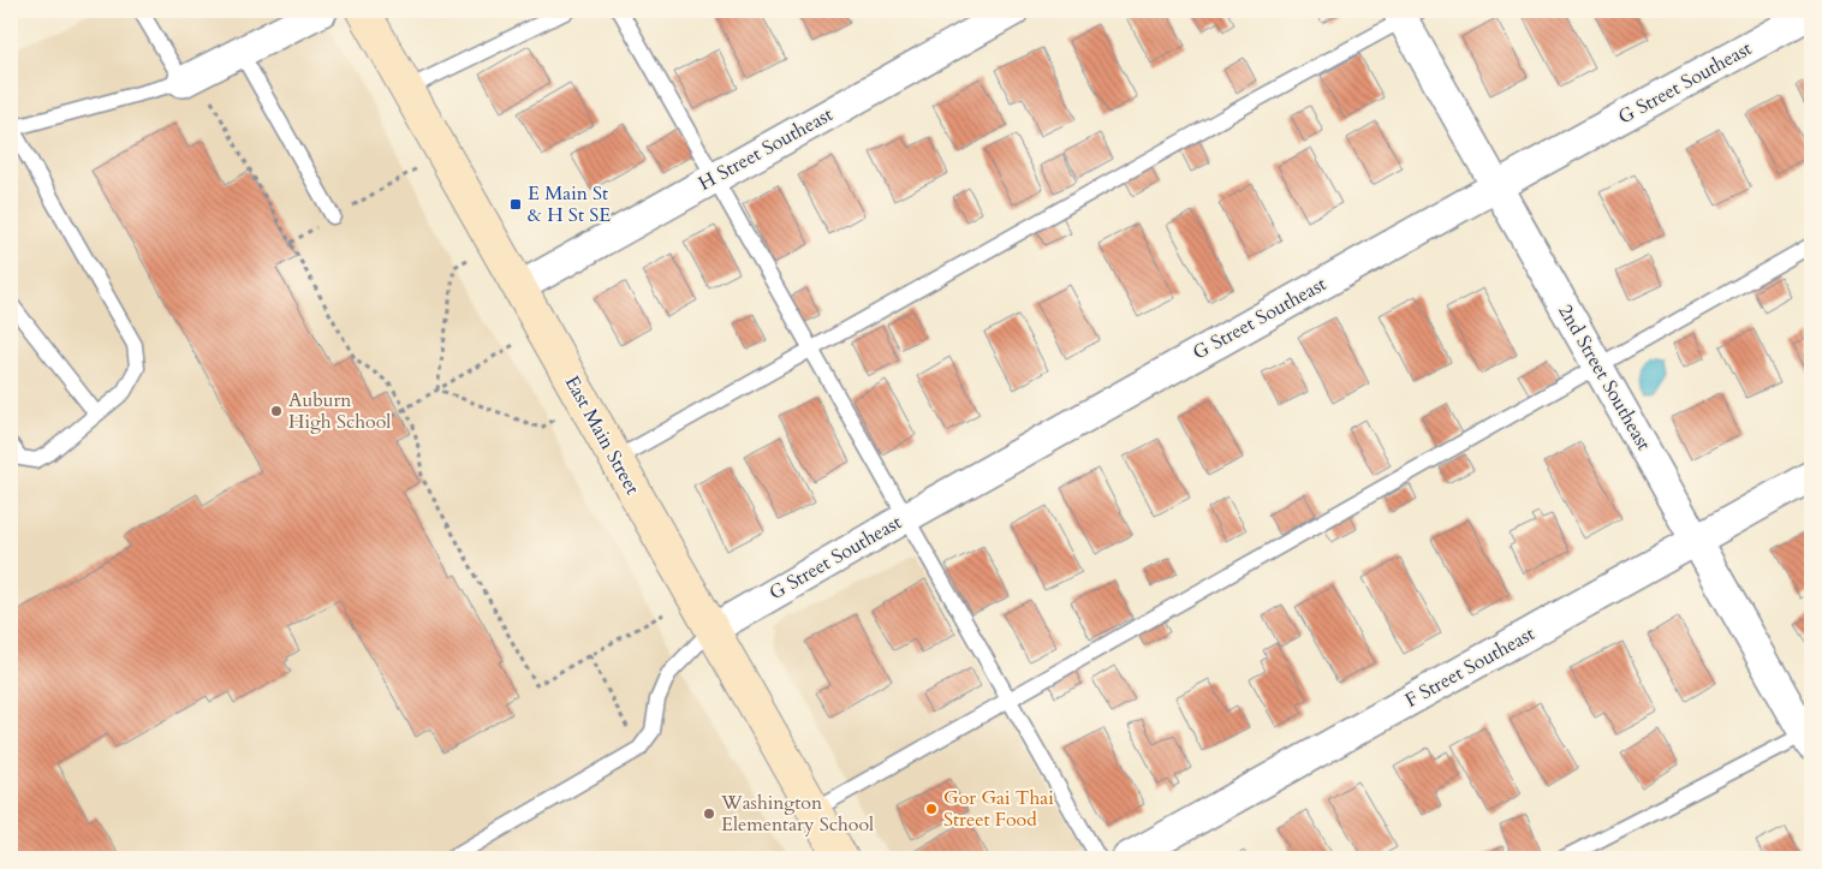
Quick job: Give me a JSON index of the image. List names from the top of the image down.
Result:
{
  "streets": {
    "main road": ["East Main Street"],
    "street": [
      "G Street Southeast",
      "H Street Southeast",
      "2nd Street Southeast",
      "F Street Southeast"
    ]
  },
  "crossings": [
    ["G Street Southeast", "2nd Street Southeast"],
    ["G Street Southeast", "East Main Street"],
    ["H Street Southeast", "East Main Street"],
    ["2nd Street Southeast", "F Street Southeast"]
  ],
  "places": {
    "transit": ["E Main St & H St SE"],
    "other": ["Auburn High School", "Gor Gai Thai Street Food", "Washington Elementary School"]
  }
}
